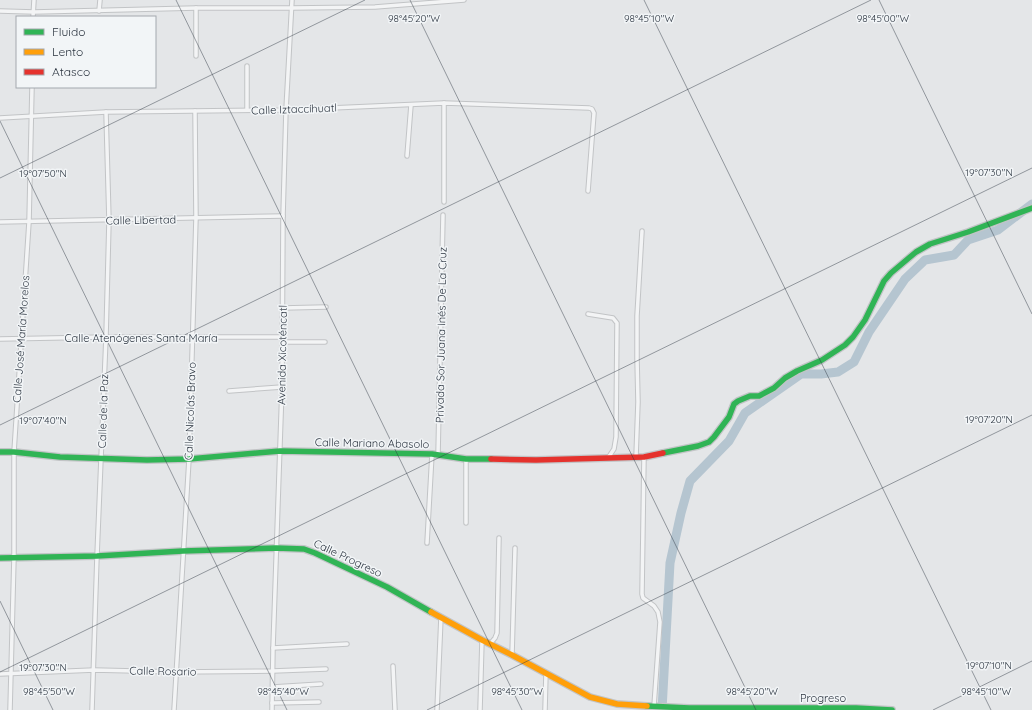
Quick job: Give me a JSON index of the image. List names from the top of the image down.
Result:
{
  "streets": {
    "street": [
      "Calle Iztaccíhuatl",
      "Calle Libertad",
      "Privada Sor Juana Inés De La Cruz",
      "Calle Atenógenes Santa María",
      "Calle José María Morelos",
      "Avenida Xicoténcatl",
      "Calle de la Paz",
      "Calle Nicolás Bravo",
      "Calle Mariano Abasolo",
      "Calle Progreso",
      "Calle Rosario",
      "Progreso"
    ]
  },
  "crossings": [
    ["Calle Iztaccíhuatl", "Calle José María Morelos"],
    ["Calle Iztaccíhuatl", "Avenida Xicoténcatl"],
    ["Calle Iztaccíhuatl", "Calle de la Paz"],
    ["Calle Iztaccíhuatl", "Calle Nicolás Bravo"],
    ["Calle Libertad", "Calle José María Morelos"],
    ["Calle Libertad", "Avenida Xicoténcatl"],
    ["Calle Libertad", "Calle de la Paz"],
    ["Calle Libertad", "Calle Nicolás Bravo"],
    ["Privada Sor Juana Inés De La Cruz", "Calle Mariano Abasolo"],
    ["Calle Atenógenes Santa María", "Calle José María Morelos"],
    ["Calle Atenógenes Santa María", "Avenida Xicoténcatl"],
    ["Calle Atenógenes Santa María", "Calle de la Paz"],
    ["Calle Atenógenes Santa María", "Calle Nicolás Bravo"],
    ["Calle José María Morelos", "Calle Mariano Abasolo"],
    ["Calle José María Morelos", "Calle Progreso"],
    ["Calle José María Morelos", "Calle Rosario"],
    ["Avenida Xicoténcatl", "Calle Mariano Abasolo"],
    ["Avenida Xicoténcatl", "Calle Progreso"],
    ["Avenida Xicoténcatl", "Calle Rosario"],
    ["Calle de la Paz", "Calle Mariano Abasolo"],
    ["Calle de la Paz", "Calle Progreso"],
    ["Calle de la Paz", "Calle Rosario"],
    ["Calle Nicolás Bravo", "Calle Mariano Abasolo"],
    ["Calle Nicolás Bravo", "Calle Progreso"],
    ["Calle Nicolás Bravo", "Calle Rosario"],
    ["Calle Progreso", "Progreso"]
  ],
  "legend": ["Fluido", "Lento", "Atasco"],
  "coordinates": [
    "98°45'20\"W",
    "98°45'10\"W",
    "98°45'00\"W",
    "19°07'30\"N",
    "19°07'50\"N",
    "19°07'20\"N",
    "19°07'40\"N",
    "19°07'10\"N",
    "98°45'50\"W",
    "98°45'40\"W",
    "98°45'30\"W"
  ]
}
